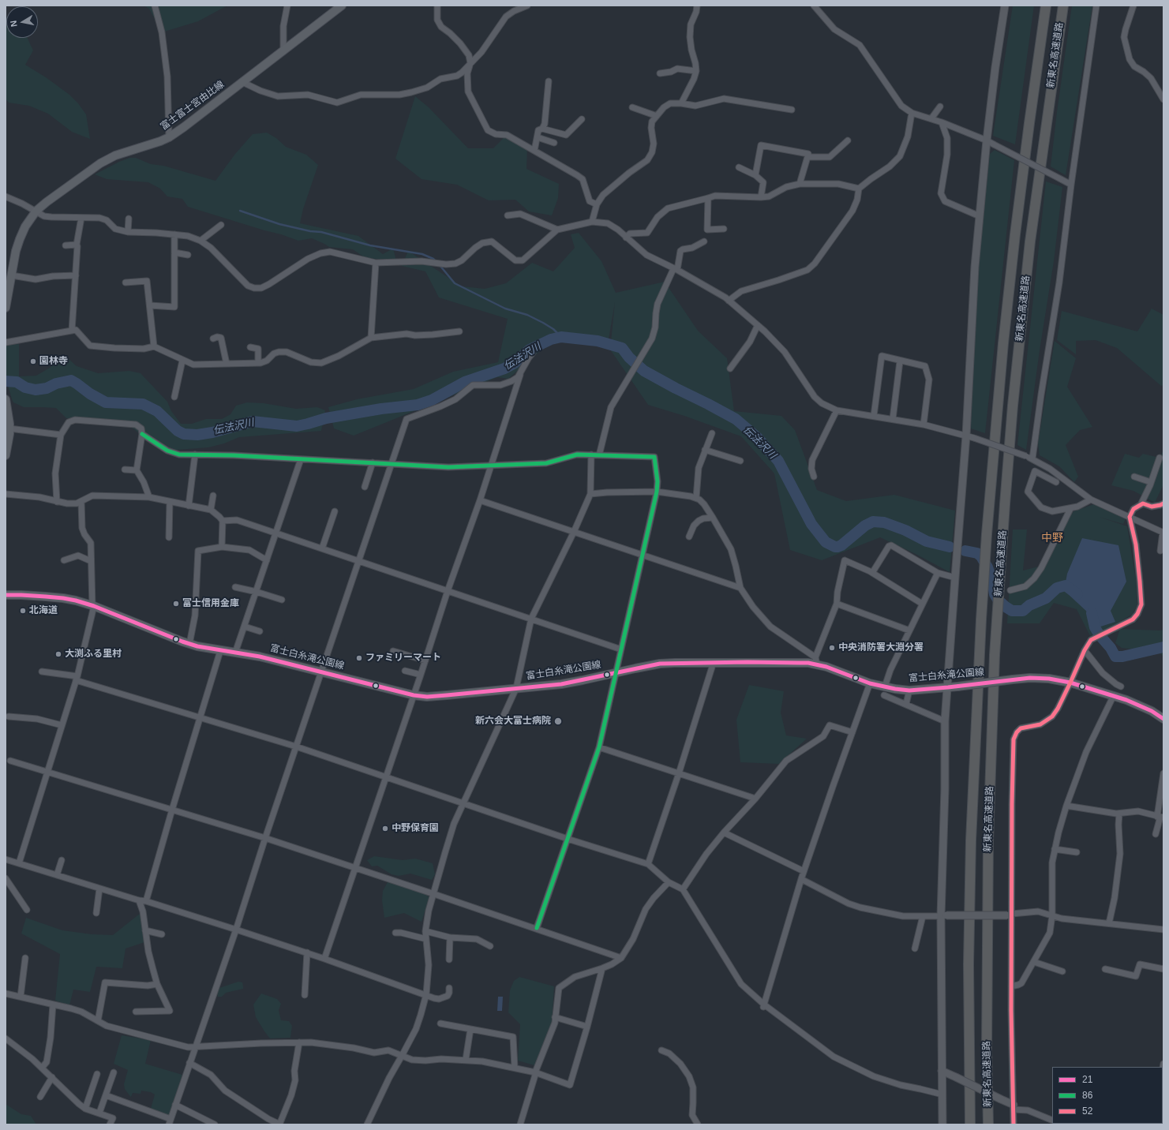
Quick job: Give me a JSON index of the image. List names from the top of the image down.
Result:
{
  "streets": {
    "highway": ["新東名高速道路"],
    "main road": ["富士富士宮由比線", "富士白糸滝公園線"]
  },
  "districts": ["中野"],
  "water": ["伝法沢川"],
  "places": [
    "園林寺",
    "富士信用金庫",
    "北海道",
    "中央消防署大淵分署",
    "大渕ふる里村",
    "ファミリーマート",
    "新六会大富士病院",
    "中野保育園"
  ],
  "lines": ["transit line 86", "transit line 52", "transit line 21"],
  "legend": ["21", "86", "52"],
  "north": "left"
}
